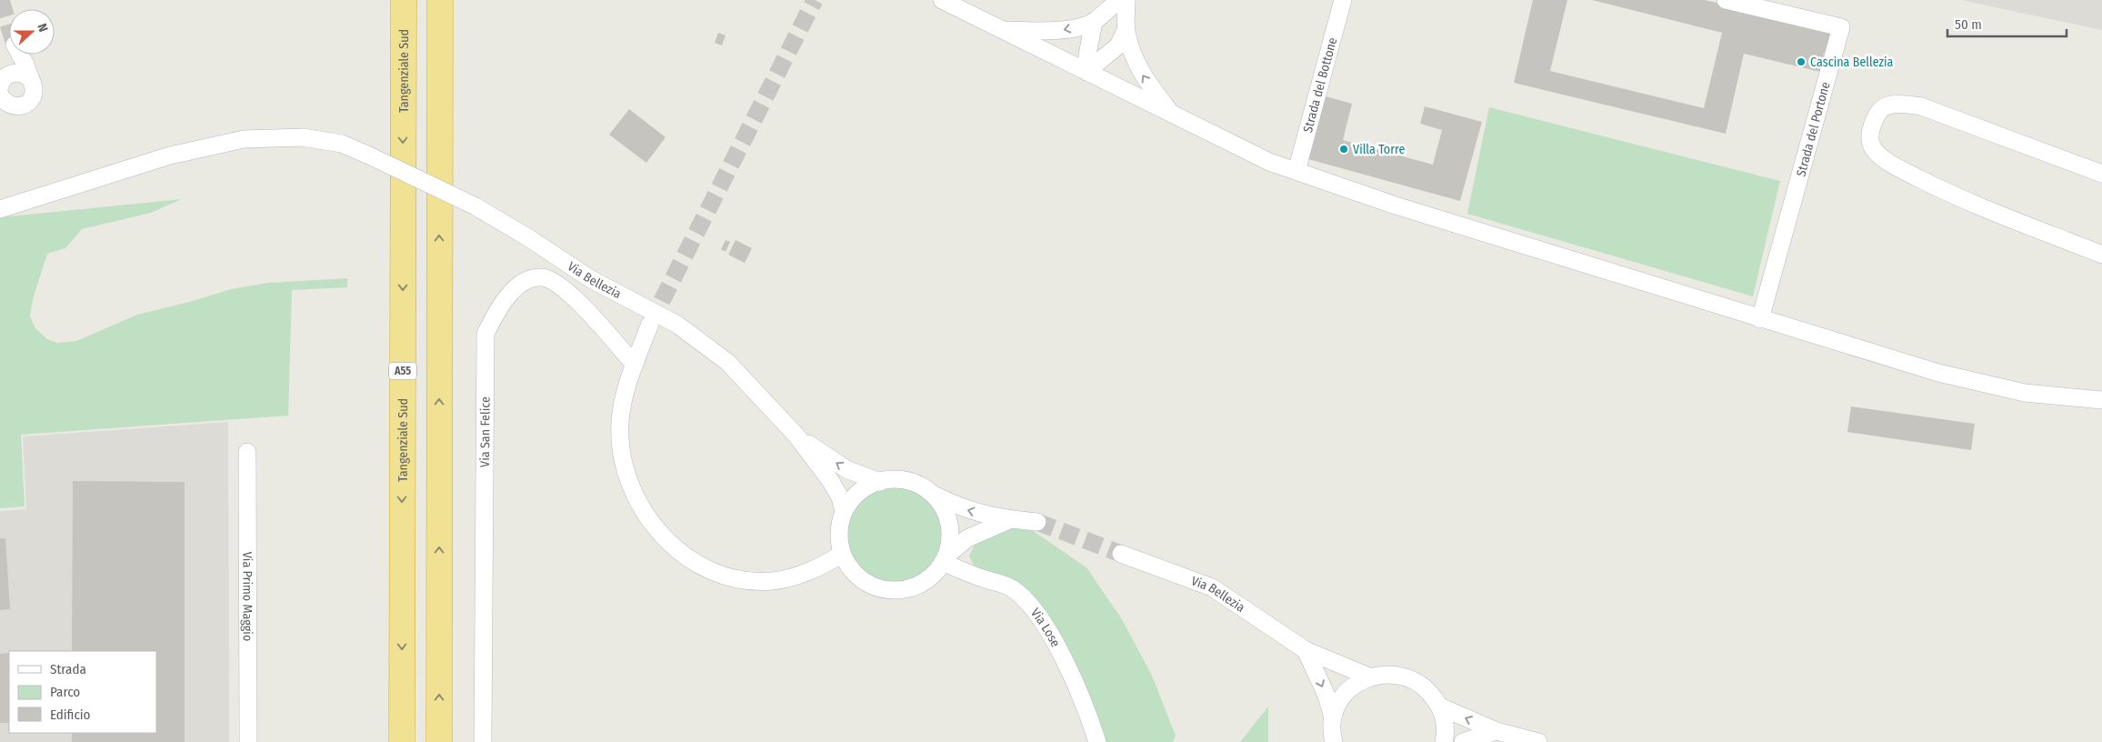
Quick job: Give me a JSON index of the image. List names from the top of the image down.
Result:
{
  "streets": {
    "highway": ["Tangenziale Sud", "A55"],
    "street": [
      "Strada del Bottone",
      "Strada del Portone",
      "Via Bellezia",
      "Via San Felice",
      "Via Primo Maggio",
      "Via Lose"
    ]
  },
  "crossings": [
    ["Via Bellezia", "Via Lose"]
  ],
  "places": ["Cascina Bellezia", "Villa Torre"],
  "legend": ["Strada", "Parco", "Edificio"],
  "scale_bar": "50 m",
  "north": "right"
}
